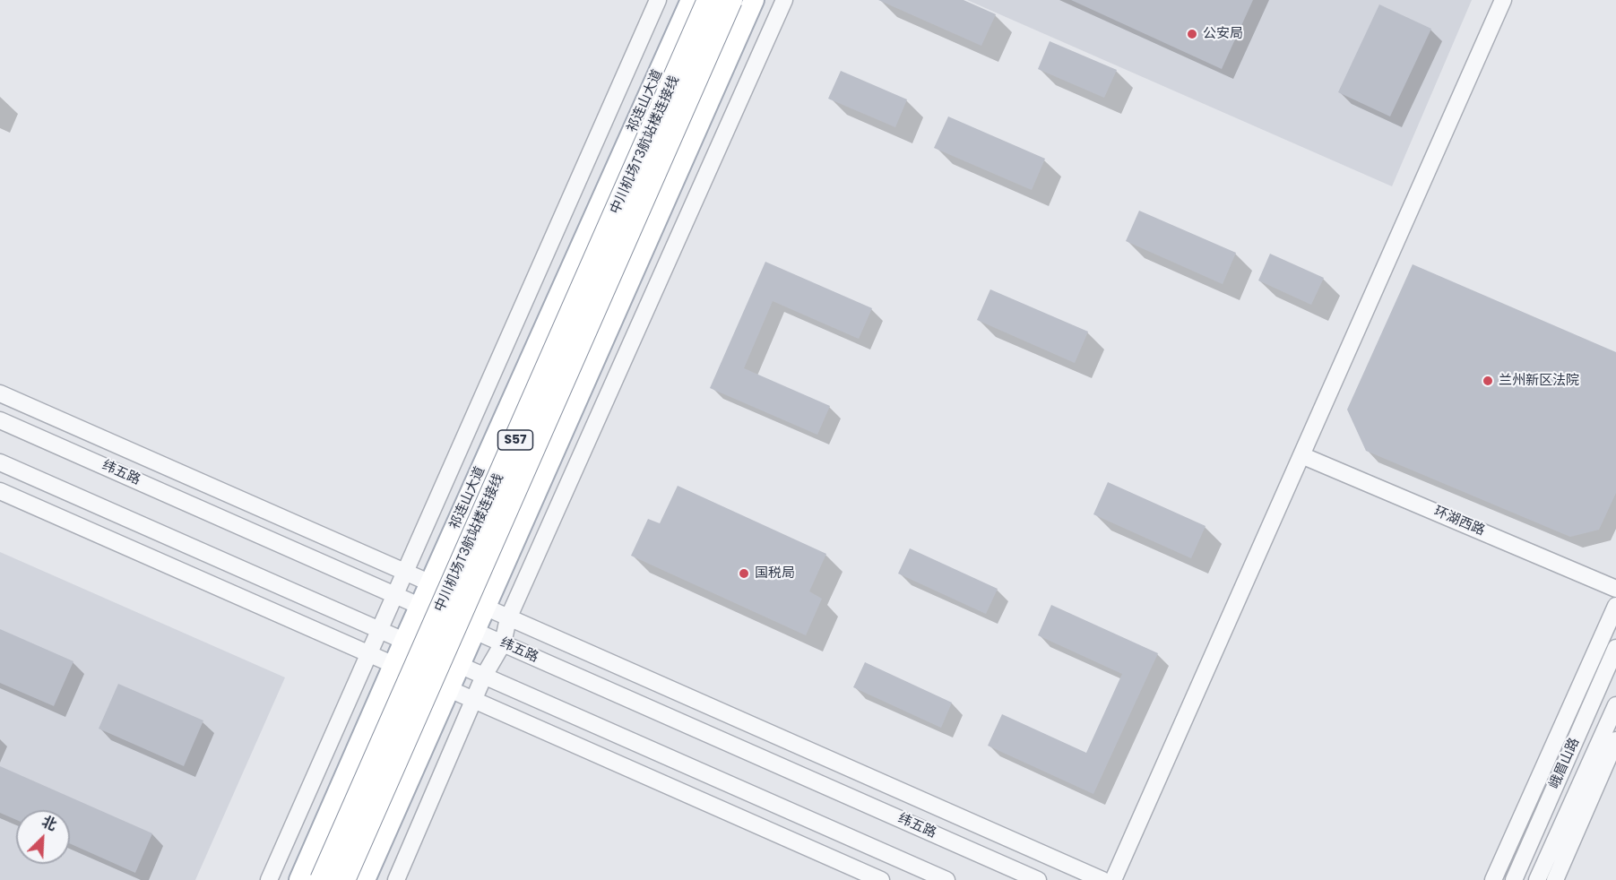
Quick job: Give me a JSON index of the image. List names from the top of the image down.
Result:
{
  "streets": {
    "highway": ["中川机场T3航站楼连接线", "S57"],
    "main road": ["祁连山大道"],
    "street": ["纬五路", "环湖西路", "峨眉山路"]
  },
  "crossings": [
    ["祁连山大道", "纬五路"]
  ],
  "places": ["公安局", "兰州新区法院", "国税局"],
  "north": "top right"
}
